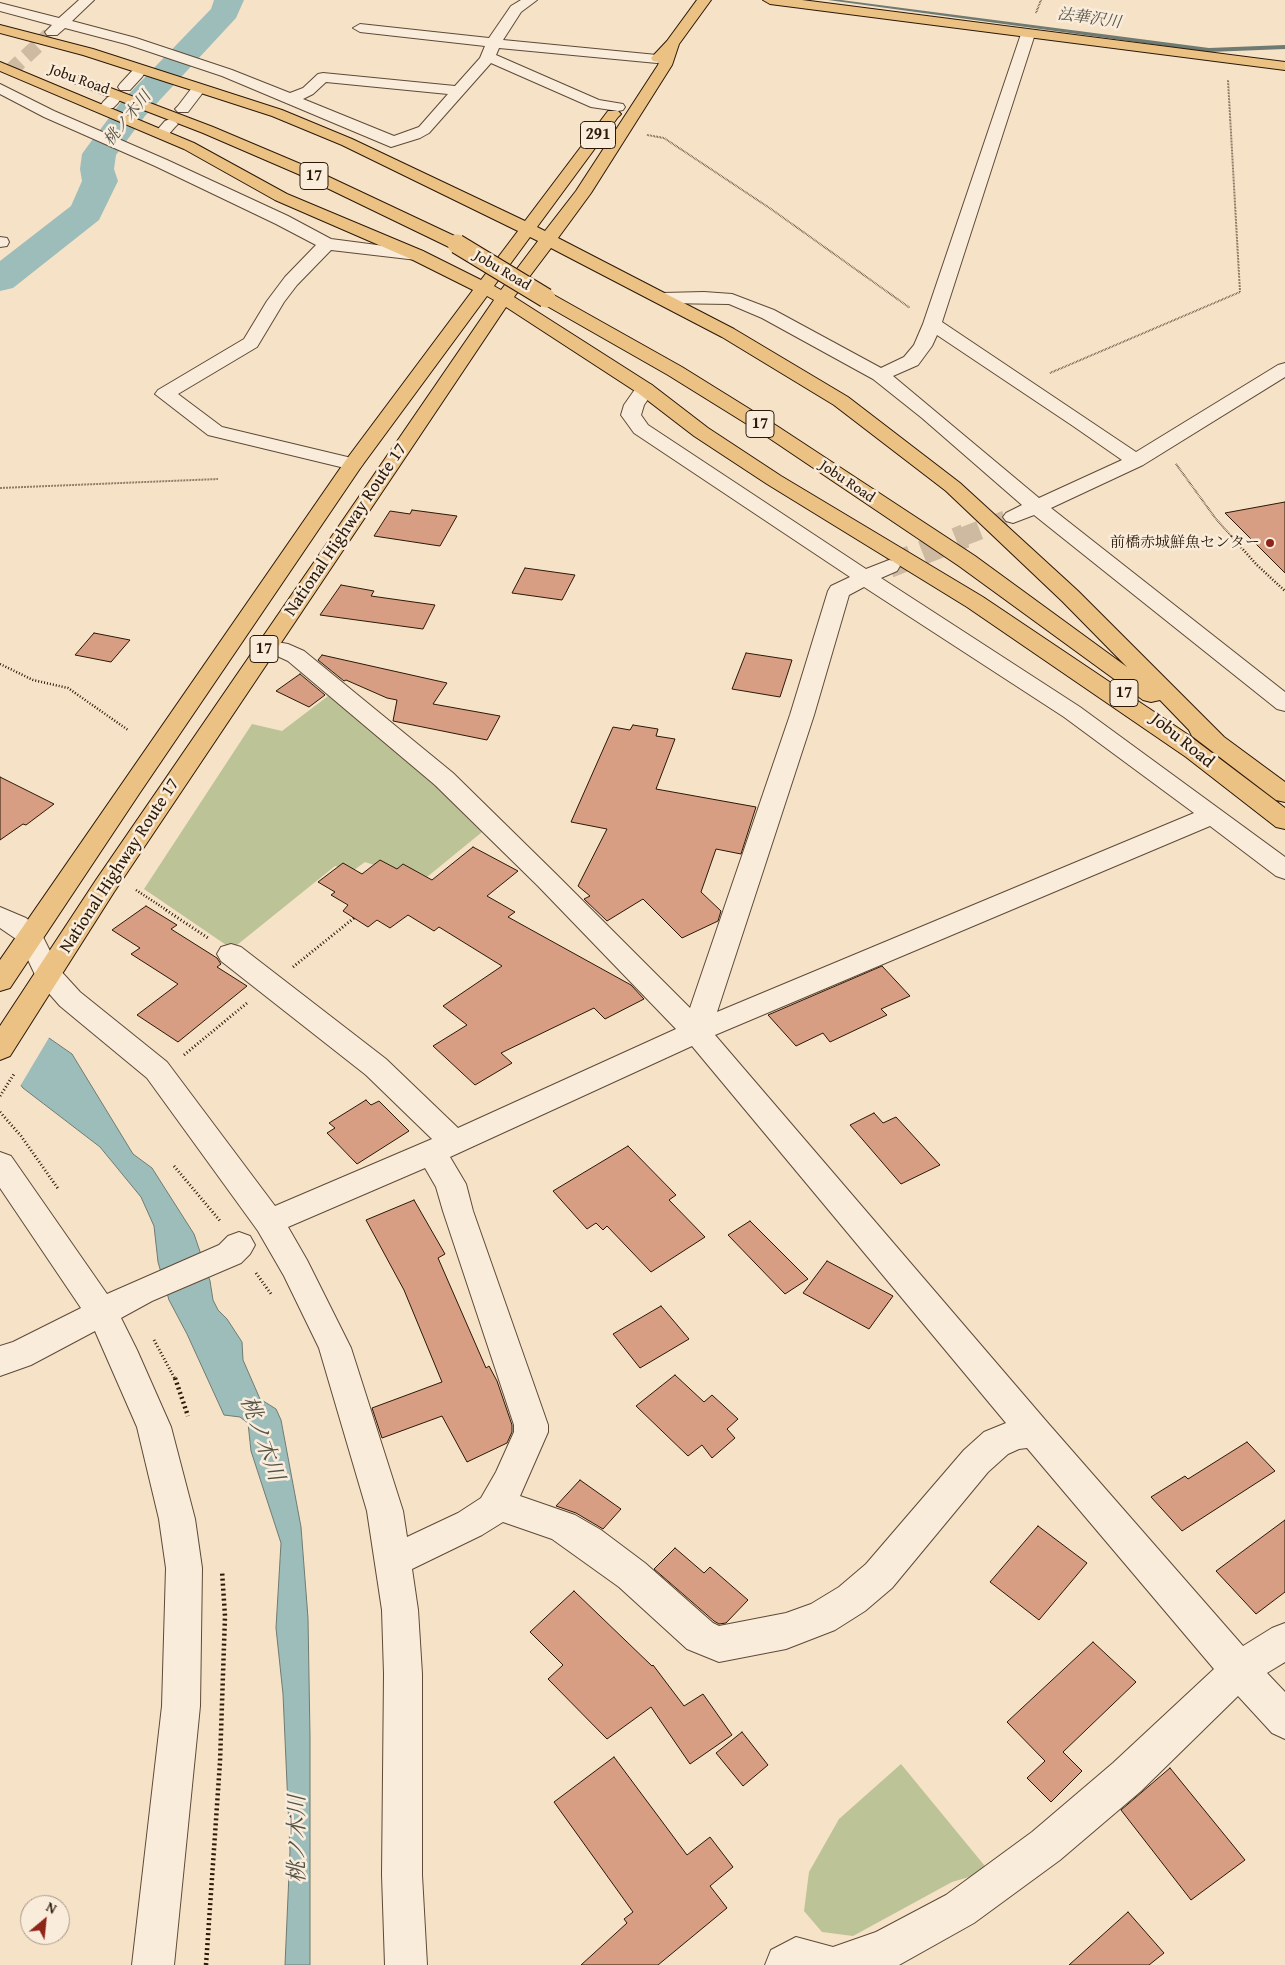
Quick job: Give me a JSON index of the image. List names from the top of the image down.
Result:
{
  "streets": {
    "main road": [
      "Jobu Road",
      "291",
      "17",
      "National Highway Route 17"
    ]
  },
  "crossings": [
    ["291", "17"],
    ["291", "National Highway Route 17"],
    ["17", "National Highway Route 17"]
  ],
  "water": ["法華沢川", "桃ノ木川"],
  "places": ["前橋赤城鮮魚センター"],
  "north": "top right"
}
